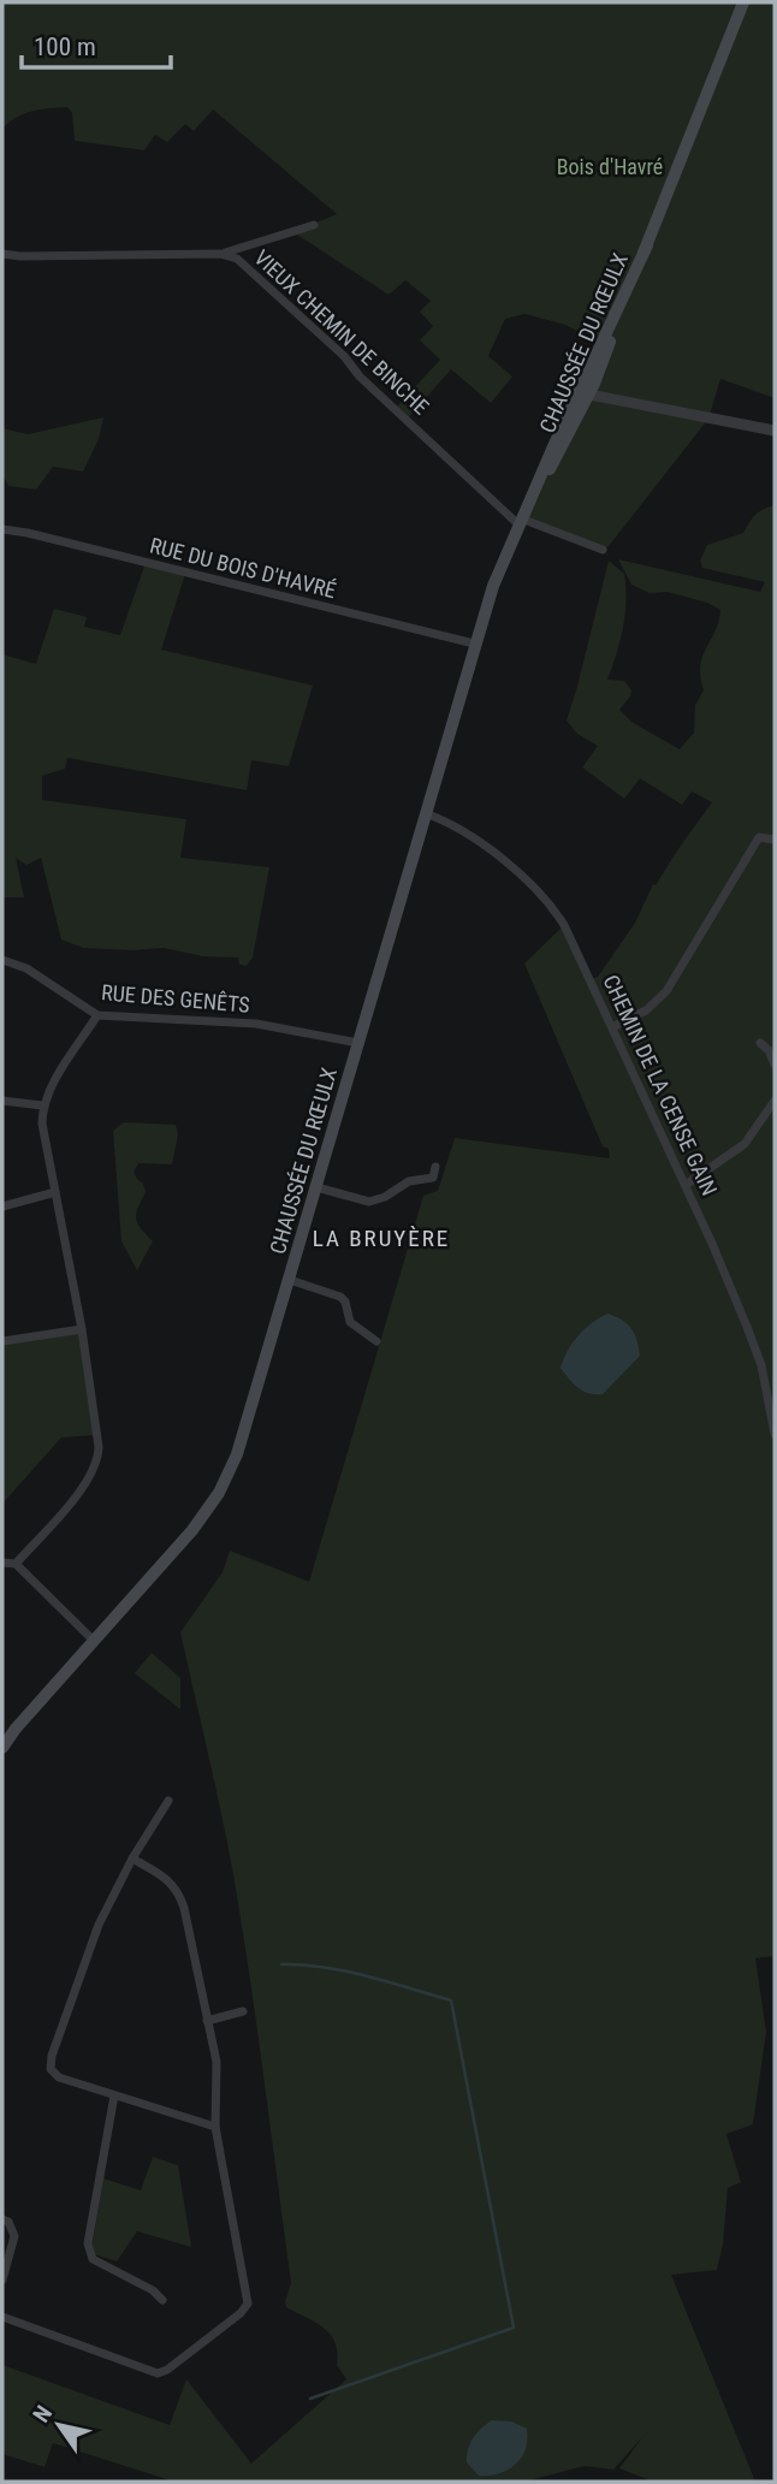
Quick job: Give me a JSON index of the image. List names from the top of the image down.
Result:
{
  "streets": {
    "main road": ["CHAUSSÉE DU RŒULX"],
    "street": [
      "VIEUX CHEMIN DE BINCHE",
      "RUE DU BOIS D'HAVRÉ",
      "RUE DES GENÊTS",
      "CHEMIN DE LA CENSE GAIN"
    ]
  },
  "crossings": [
    ["VIEUX CHEMIN DE BINCHE", "CHAUSSÉE DU RŒULX"],
    ["CHAUSSÉE DU RŒULX", "RUE DU BOIS D'HAVRÉ"],
    ["CHAUSSÉE DU RŒULX", "RUE DES GENÊTS"],
    ["CHAUSSÉE DU RŒULX", "CHEMIN DE LA CENSE GAIN"]
  ],
  "districts": ["LA BRUYÈRE"],
  "parks": ["Bois d'Havré"],
  "scale_bar": "100 m",
  "north": "top left"
}
